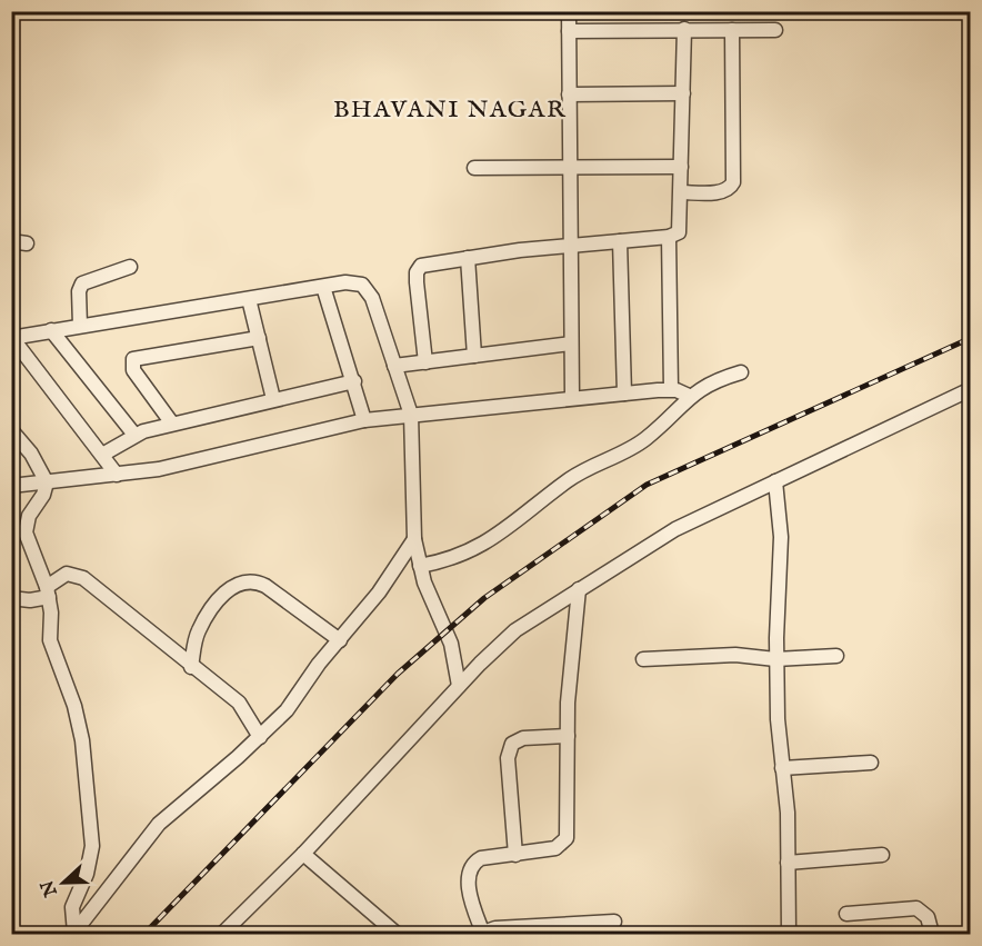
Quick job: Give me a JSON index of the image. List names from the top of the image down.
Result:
{
  "districts": ["BHAVANI NAGAR"],
  "north": "left"
}
